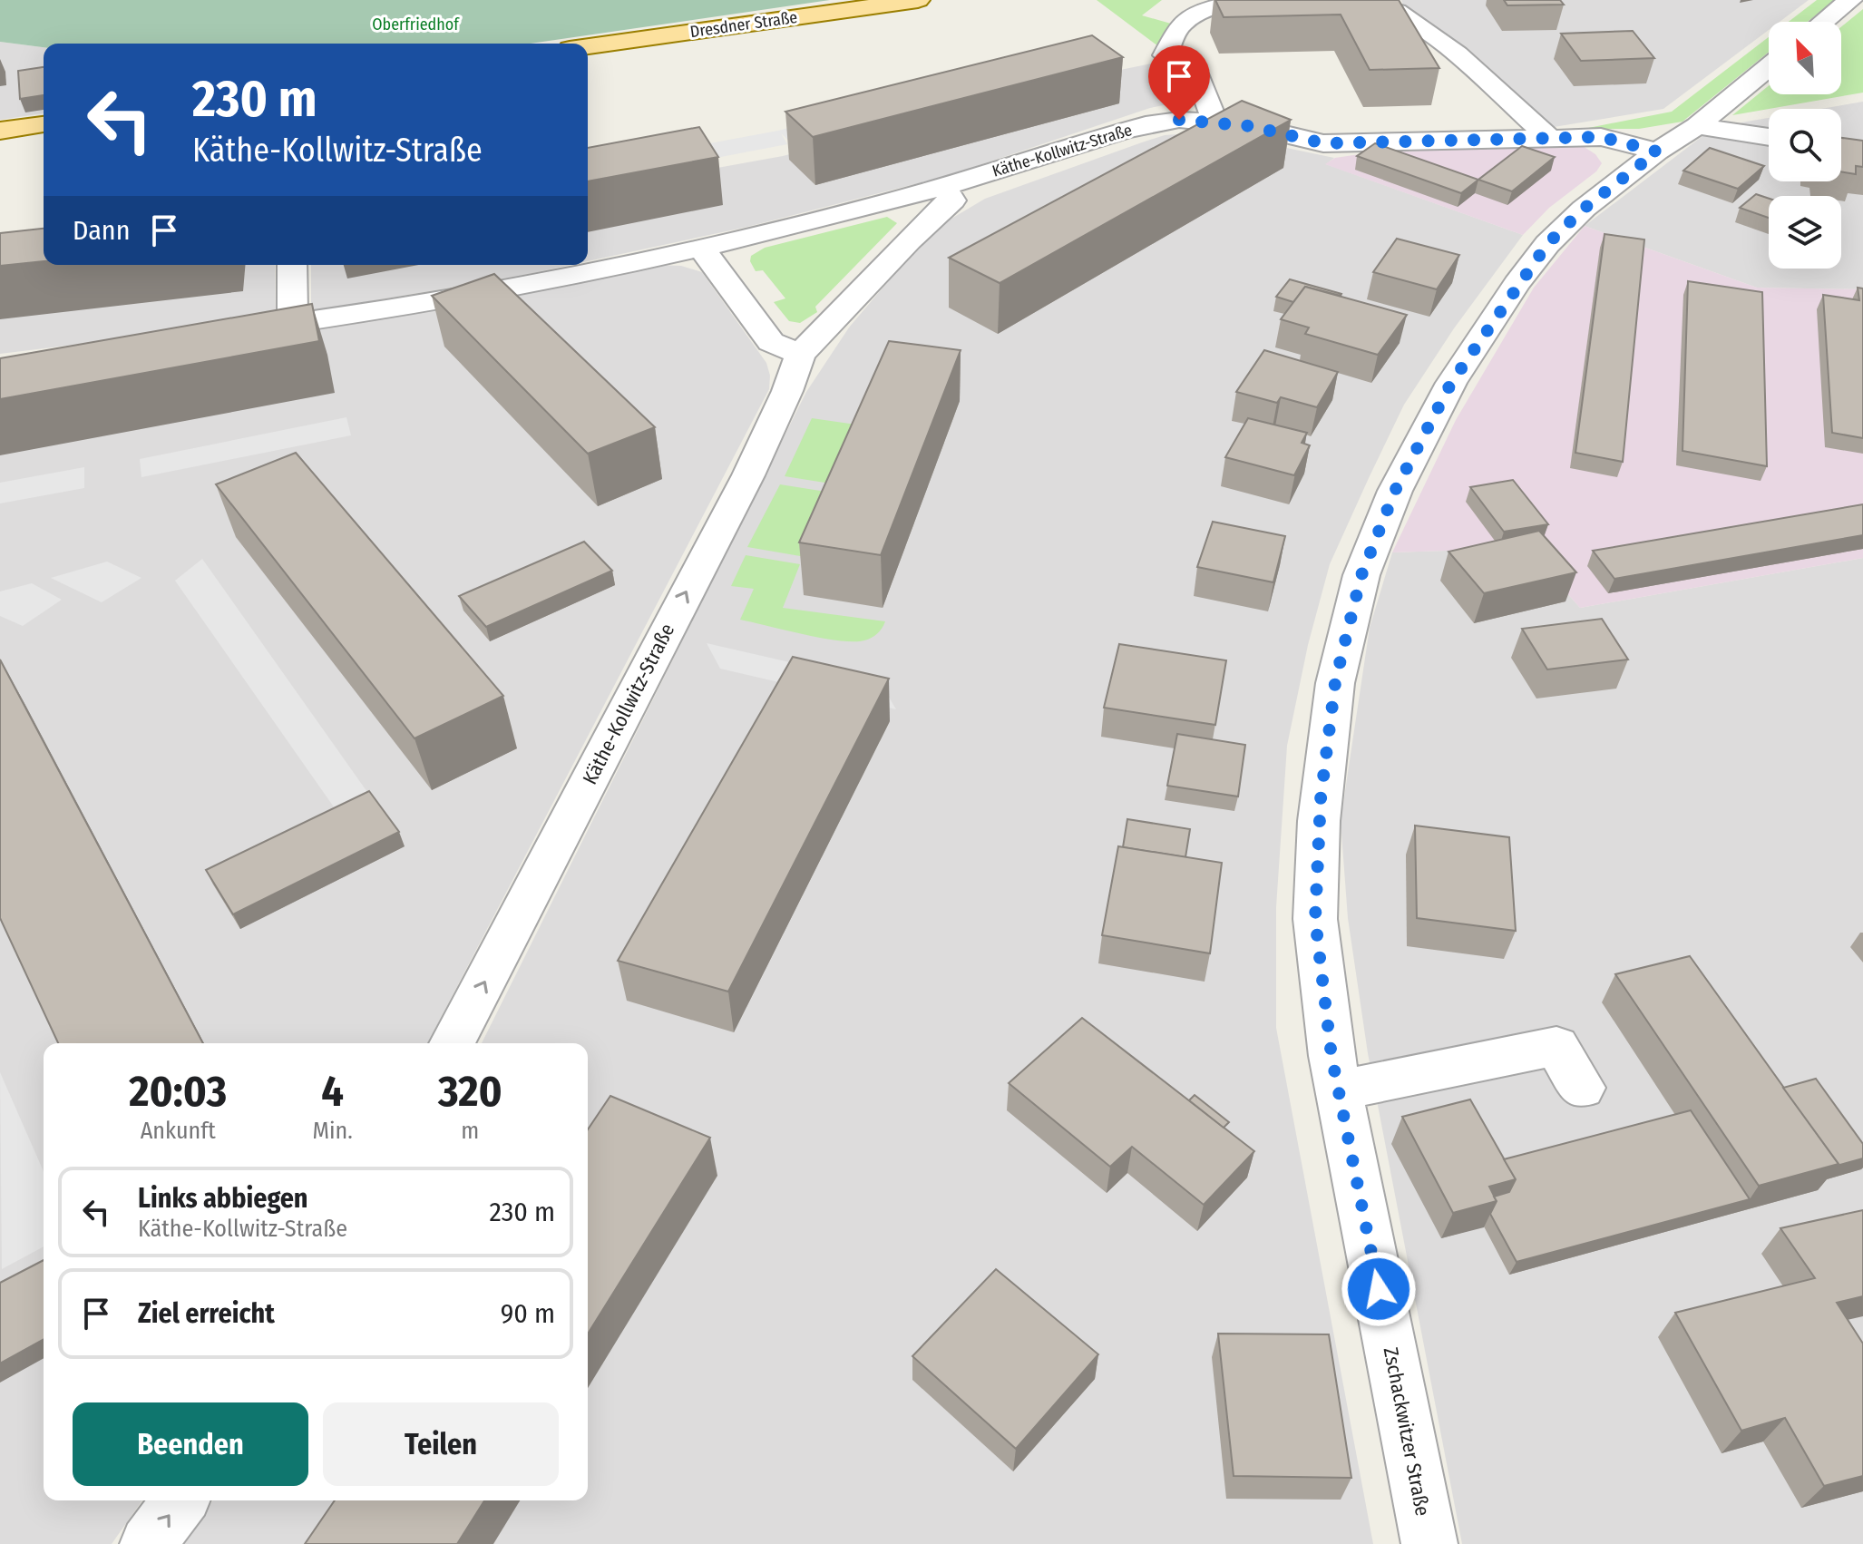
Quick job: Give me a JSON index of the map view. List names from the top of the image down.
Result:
{
  "streets": {
    "main road": ["Dresdner Straße"],
    "street": ["Käthe-Kollwitz-Straße", "Zschackwitzer Straße"]
  },
  "crossings": [
    ["Käthe-Kollwitz-Straße", "Zschackwitzer Straße"]
  ],
  "parks": ["Oberfriedhof"],
  "north": "top left",
  "page": {
    "turn": ["230 m", "Käthe-Kollwitz-Straße"],
    "then": "Dann",
    "eta": [
      "20:03",
      "Ankunft",
      "4",
      "Min.",
      "320",
      "m"
    ],
    "list": [
      {
        "name": "Links abbiegen",
        "note": "Käthe-Kollwitz-Straße",
        "value": "230 m"
      },
      {
        "name": "Ziel erreicht",
        "value": "90 m"
      }
    ],
    "buttons": ["Beenden", "Teilen"]
  }
}
